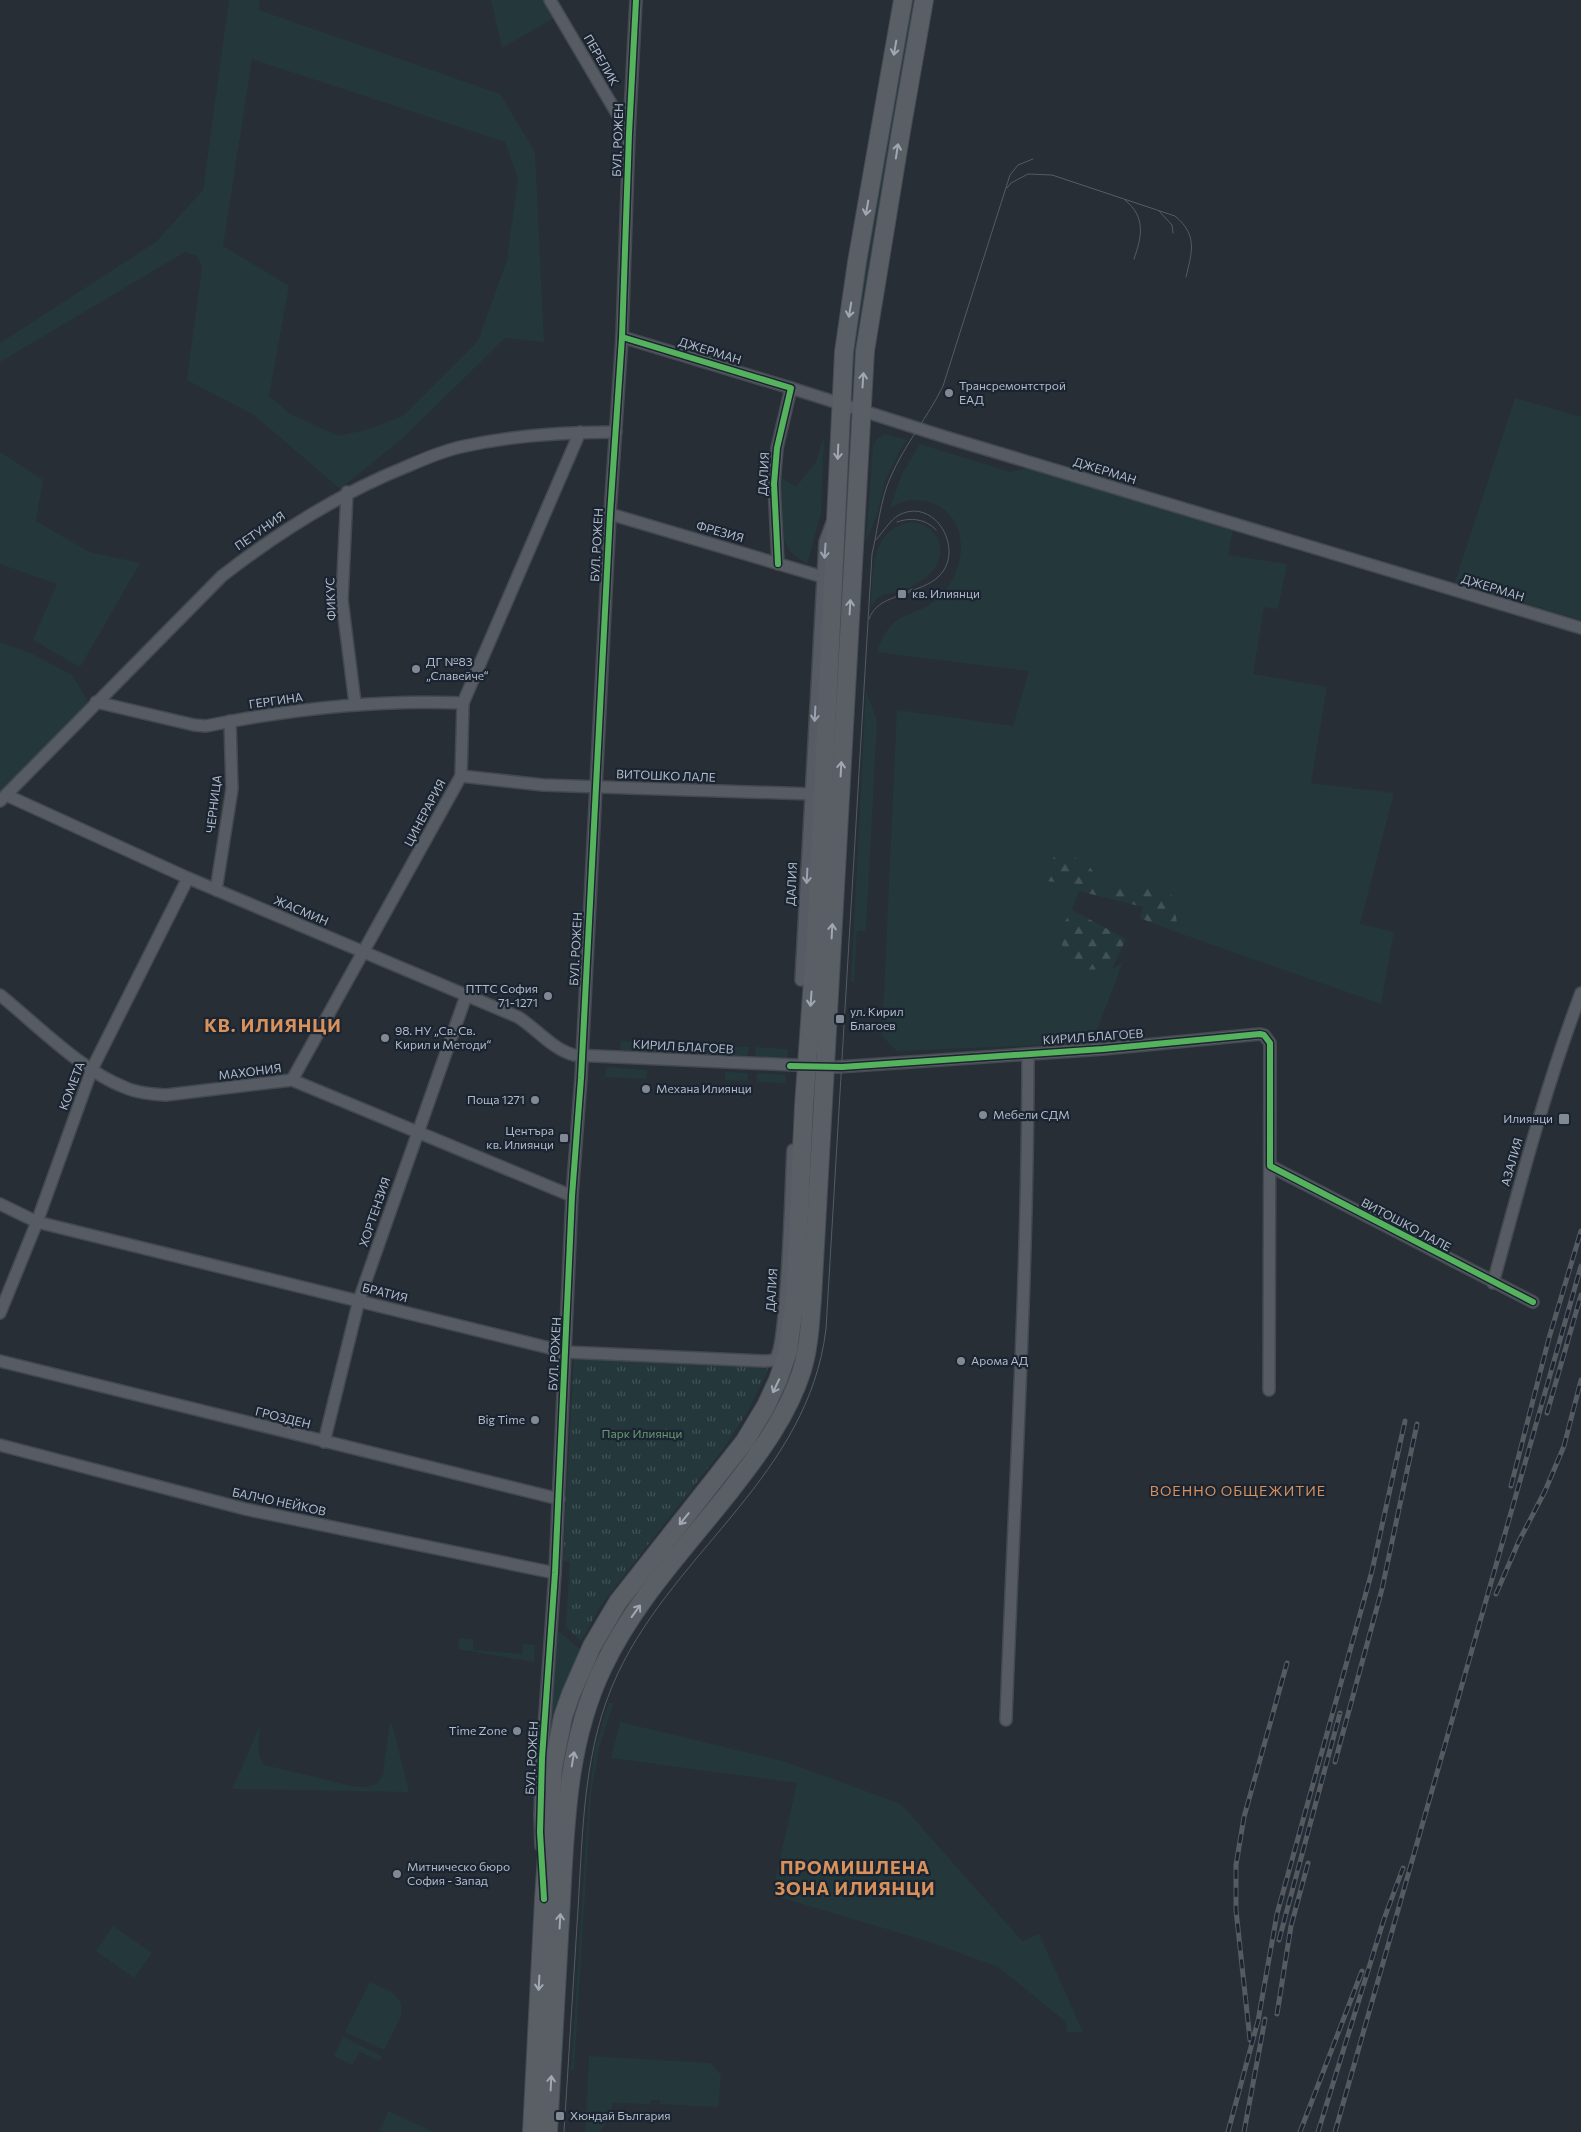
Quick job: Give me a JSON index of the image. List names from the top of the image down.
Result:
{
  "streets": {
    "main road": ["БУЛ. РОЖЕН"],
    "street": [
      "ПЕРЕЛИК",
      "ДЖЕРМАН",
      "ДАЛИЯ",
      "ПЕТУНИЯ",
      "ФРЕЗИЯ",
      "ФИКУС",
      "ГЕРГИНА",
      "ВИТОШКО ЛАЛЕ",
      "ЧЕРНИЦА",
      "ЦИНЕРАРИЯ",
      "ЖАСМИН",
      "КИРИЛ БЛАГОЕВ",
      "МАХОНИЯ",
      "КОМЕТА",
      "АЗАЛИЯ",
      "ХОРТЕНЗИЯ",
      "БРАТИЯ",
      "ГРОЗДЕН",
      "БАЛЧО НЕЙКОВ"
    ]
  },
  "crossings": [
    ["ПЕРЕЛИК", "БУЛ. РОЖЕН"],
    ["БУЛ. РОЖЕН", "ДЖЕРМАН"],
    ["БУЛ. РОЖЕН", "ДАЛИЯ"],
    ["БУЛ. РОЖЕН", "ПЕТУНИЯ"],
    ["БУЛ. РОЖЕН", "ФРЕЗИЯ"],
    ["БУЛ. РОЖЕН", "ВИТОШКО ЛАЛЕ"],
    ["БУЛ. РОЖЕН", "ЖАСМИН"],
    ["БУЛ. РОЖЕН", "КИРИЛ БЛАГОЕВ"],
    ["БУЛ. РОЖЕН", "МАХОНИЯ"],
    ["БУЛ. РОЖЕН", "БРАТИЯ"],
    ["БУЛ. РОЖЕН", "ГРОЗДЕН"],
    ["БУЛ. РОЖЕН", "БАЛЧО НЕЙКОВ"],
    ["ДЖЕРМАН", "ДАЛИЯ"],
    ["ДАЛИЯ", "ФРЕЗИЯ"],
    ["ДАЛИЯ", "ВИТОШКО ЛАЛЕ"],
    ["ДАЛИЯ", "БРАТИЯ"],
    ["ПЕТУНИЯ", "ФИКУС"],
    ["ПЕТУНИЯ", "ГЕРГИНА"],
    ["ПЕТУНИЯ", "ЦИНЕРАРИЯ"],
    ["ПЕТУНИЯ", "ЖАСМИН"],
    ["ФИКУС", "ГЕРГИНА"],
    ["ГЕРГИНА", "ЧЕРНИЦА"],
    ["ГЕРГИНА", "ЦИНЕРАРИЯ"],
    ["ВИТОШКО ЛАЛЕ", "ЦИНЕРАРИЯ"],
    ["ВИТОШКО ЛАЛЕ", "КИРИЛ БЛАГОЕВ"],
    ["ВИТОШКО ЛАЛЕ", "АЗАЛИЯ"],
    ["ЧЕРНИЦА", "ЖАСМИН"],
    ["ЦИНЕРАРИЯ", "ЖАСМИН"],
    ["ЦИНЕРАРИЯ", "МАХОНИЯ"],
    ["ЖАСМИН", "КИРИЛ БЛАГОЕВ"],
    ["ЖАСМИН", "КОМЕТА"],
    ["ЖАСМИН", "ХОРТЕНЗИЯ"],
    ["МАХОНИЯ", "КОМЕТА"],
    ["МАХОНИЯ", "ХОРТЕНЗИЯ"],
    ["КОМЕТА", "БРАТИЯ"],
    ["ХОРТЕНЗИЯ", "БРАТИЯ"],
    ["ХОРТЕНЗИЯ", "ГРОЗДЕН"]
  ],
  "one_way": ["ДАЛИЯ"],
  "districts": ["КВ. ИЛИЯНЦИ", "ВОЕННО ОБЩЕЖИТИЕ", "ПРОМИШЛЕНА ЗОНА ИЛИЯНЦИ"],
  "parks": ["Парк Илиянци"],
  "places": {
    "other": [
      "Трансремонтстрой ЕАД",
      "ДГ №83 „Славейче“",
      "ПТТС София 71-1271",
      "98. НУ „Св. Св. Кирил и Методи“",
      "Механа Илиянци",
      "Поща 1271",
      "Мебели СДМ",
      "Арома АД",
      "Big Time",
      "Time Zone",
      "Митническо бюро София - Запад"
    ],
    "transit": [
      "кв. Илиянци",
      "ул. Кирил Благоев",
      "Илиянци",
      "Центъра кв. Илиянци",
      "Хюндай България"
    ]
  }
}
